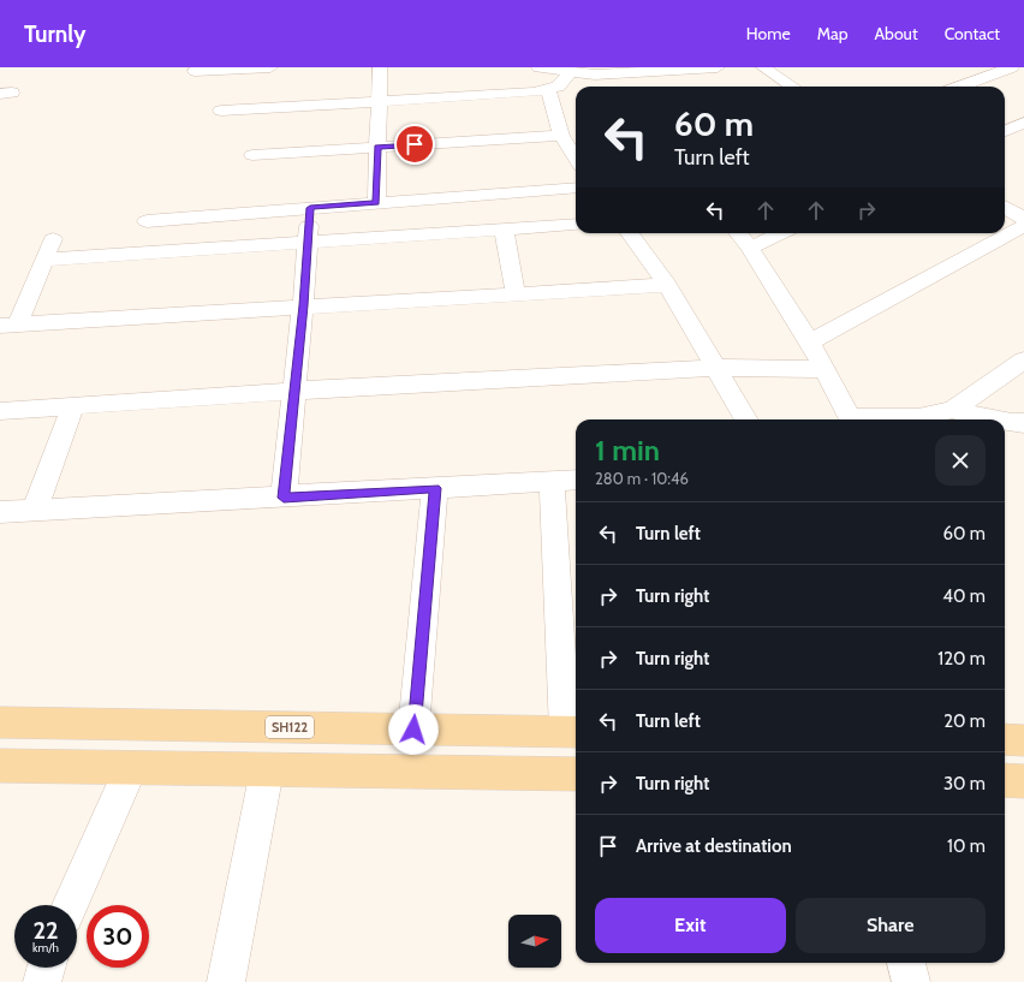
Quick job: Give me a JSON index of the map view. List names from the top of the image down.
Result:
{
  "streets": {
    "main road": ["SH122"]
  },
  "north": "right",
  "page": {
    "header": "Turnly",
    "nav": [
      "Home",
      "Map",
      "About",
      "Contact"
    ],
    "turn": ["60 m", "Turn left"],
    "heading": ["1 min", "280 m · 10:46"],
    "list": [
      {
        "name": "Turn left",
        "value": "60 m"
      },
      {
        "name": "Turn right",
        "value": "40 m"
      },
      {
        "name": "Turn right",
        "value": "120 m"
      },
      {
        "name": "Turn left",
        "value": "20 m"
      },
      {
        "name": "Turn right",
        "value": "30 m"
      },
      {
        "name": "Arrive at destination",
        "value": "10 m"
      }
    ],
    "buttons": ["Exit", "Share"],
    "speed": "22 km/h",
    "limit": "30"
  }
}
